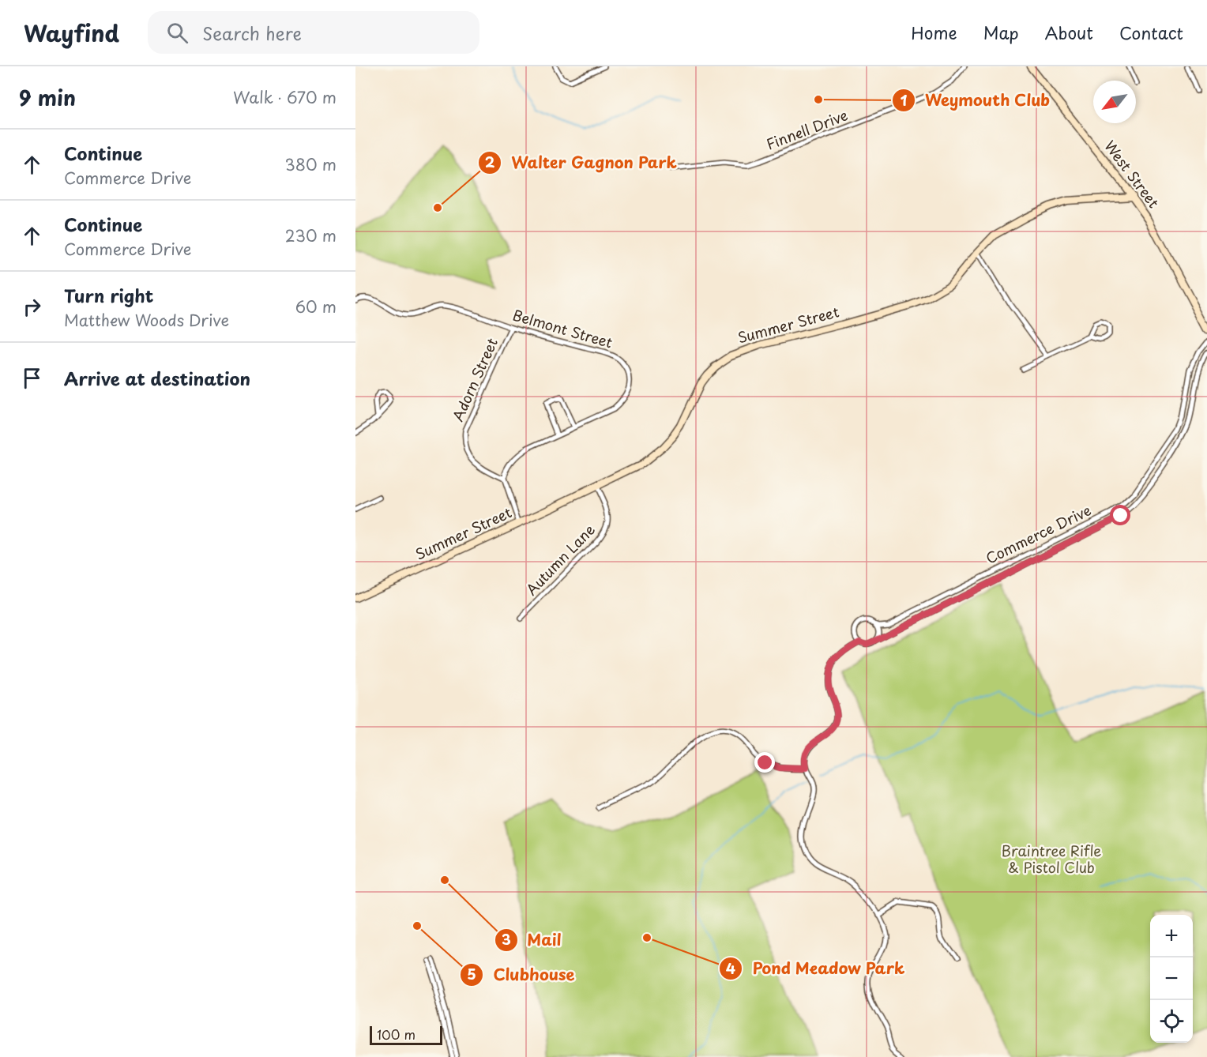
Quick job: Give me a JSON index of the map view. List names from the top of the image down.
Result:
{
  "streets": {
    "street": [
      "Finnell Drive",
      "West Street",
      "Summer Street",
      "Belmont Street",
      "Adorn Street",
      "Commerce Drive",
      "Autumn Lane"
    ]
  },
  "crossings": [
    ["West Street", "Summer Street"],
    ["Summer Street", "Autumn Lane"],
    ["Belmont Street", "Adorn Street"]
  ],
  "parks": ["Braintree Rifle & Pistol Club"],
  "places": [
    "Weymouth Club",
    "Walter Gagnon Park",
    "Mail",
    "Clubhouse",
    "Pond Meadow Park"
  ],
  "scale_bar": "100 m",
  "north": "bottom left",
  "page": {
    "header": "Wayfind",
    "search": "Search here",
    "nav": [
      "Home",
      "Map",
      "About",
      "Contact"
    ],
    "heading": ["9 min", "Walk · 670 m"],
    "list": [
      ["Continue", "Commerce Drive", "380 m"],
      ["Continue", "Commerce Drive", "230 m"],
      ["Turn right", "Matthew Woods Drive", "60 m"],
      "Arrive at destination"
    ],
    "map_buttons": ["+", "−"],
    "scale": "100 m"
  }
}
